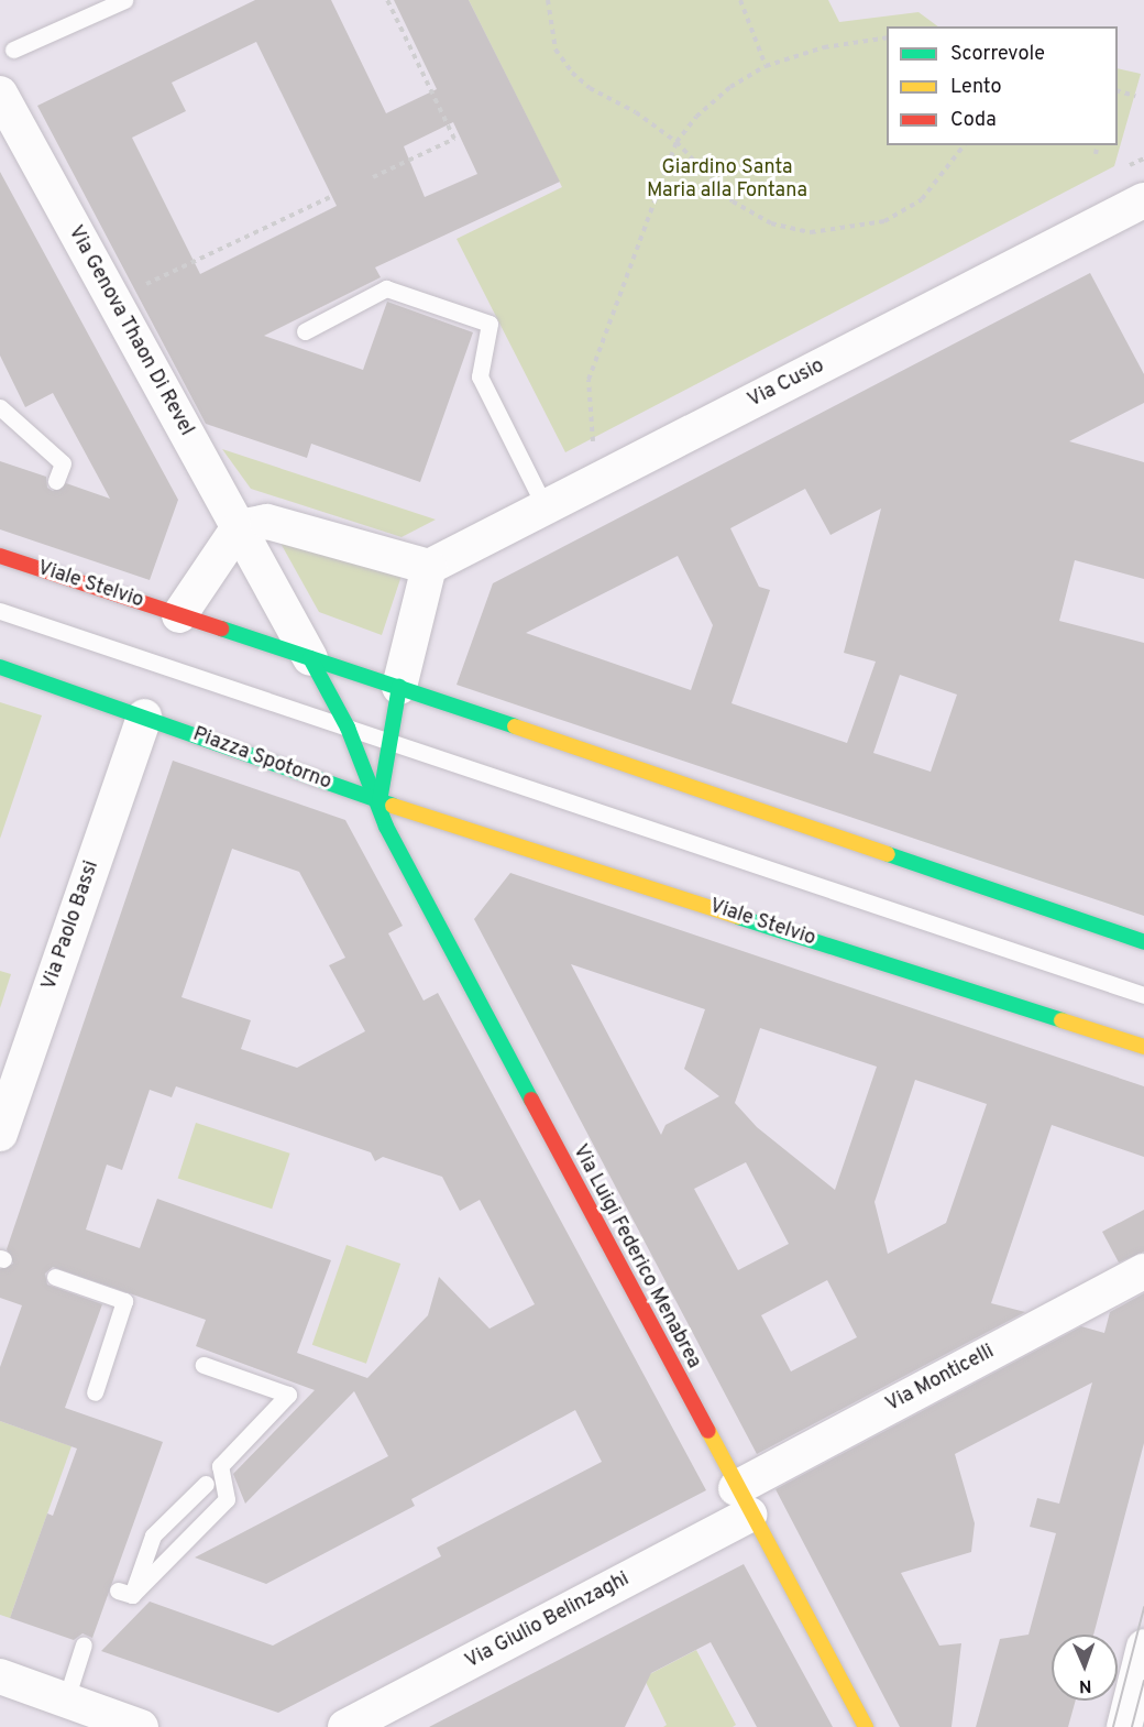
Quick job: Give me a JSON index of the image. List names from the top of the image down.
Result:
{
  "streets": {
    "main road": ["Viale Stelvio", "Piazza Spotorno", "Via Luigi Federico Menabrea"],
    "street": [
      "Via Genova Thaon Di Revel",
      "Via Cusio",
      "Via Paolo Bassi",
      "Via Monticelli",
      "Via Giulio Belinzaghi"
    ]
  },
  "crossings": [
    ["Viale Stelvio", "Piazza Spotorno"],
    ["Viale Stelvio", "Via Luigi Federico Menabrea"],
    ["Piazza Spotorno", "Via Paolo Bassi"],
    ["Piazza Spotorno", "Via Luigi Federico Menabrea"],
    ["Via Luigi Federico Menabrea", "Via Monticelli"],
    ["Via Luigi Federico Menabrea", "Via Giulio Belinzaghi"],
    ["Via Monticelli", "Via Giulio Belinzaghi"]
  ],
  "parks": ["Giardino Santa Maria alla Fontana"],
  "legend": ["Scorrevole", "Lento", "Coda"],
  "north": "bottom"
}
